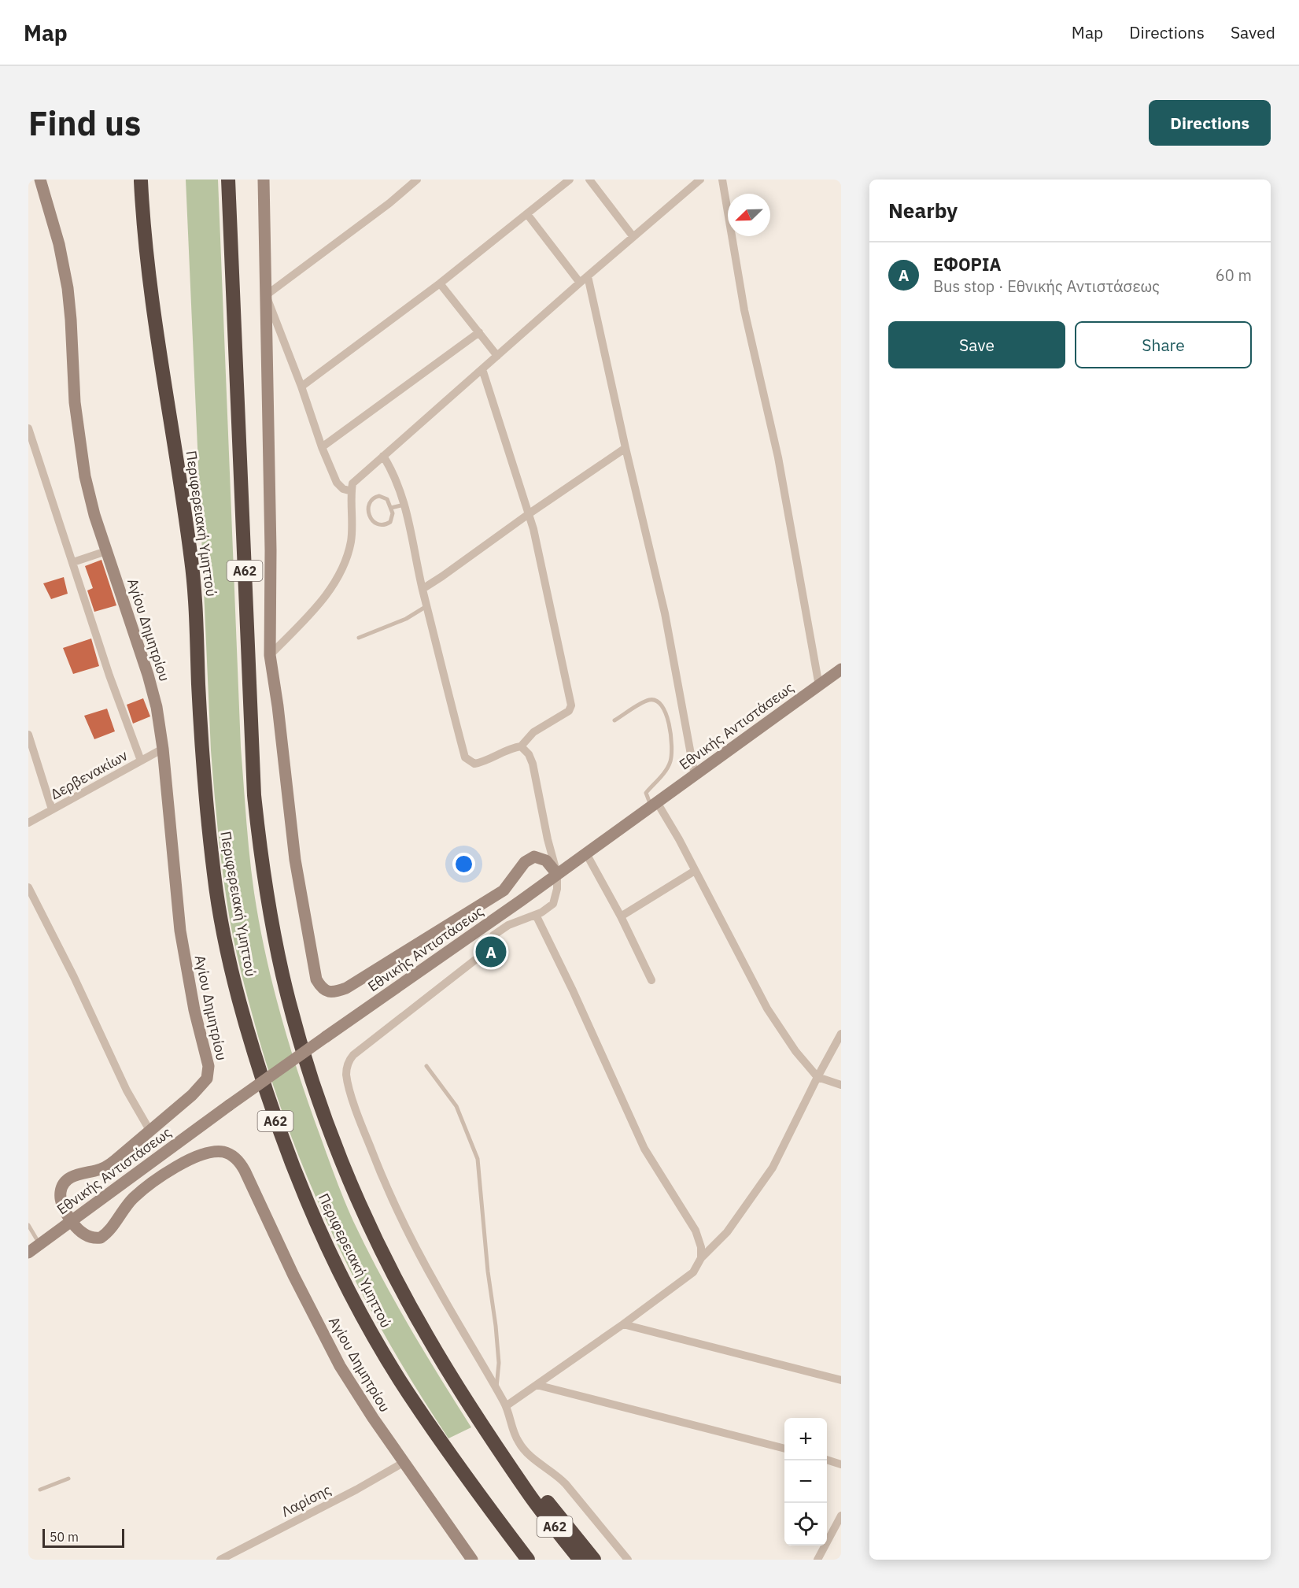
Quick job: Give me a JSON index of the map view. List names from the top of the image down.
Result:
{
  "streets": {
    "highway": ["Περιφερειακή Υμηττού", "Α62"],
    "street": [
      "Αγίου Δημητρίου",
      "Εθνικής Αντιστάσεως",
      "Δερβενακίων",
      "Λαρίσης"
    ]
  },
  "crossings": [
    ["Αγίου Δημητρίου", "Εθνικής Αντιστάσεως"],
    ["Αγίου Δημητρίου", "Δερβενακίων"],
    ["Αγίου Δημητρίου", "Λαρίσης"]
  ],
  "scale_bar": "50 m",
  "north": "bottom left",
  "page": {
    "header": "Map",
    "nav": ["Map", "Directions", "Saved"],
    "buttons": [
      "Directions",
      ["Save", "Share"]
    ],
    "title": "Find us",
    "heading": "Nearby",
    "list": [
      {
        "mark": "A",
        "name": "ΕΦΟΡΙΑ",
        "note": "Bus stop · Εθνικής Αντιστάσεως",
        "value": "60 m"
      }
    ],
    "pins": "A",
    "map_buttons": ["+", "−"],
    "scale": "50 m"
  }
}
